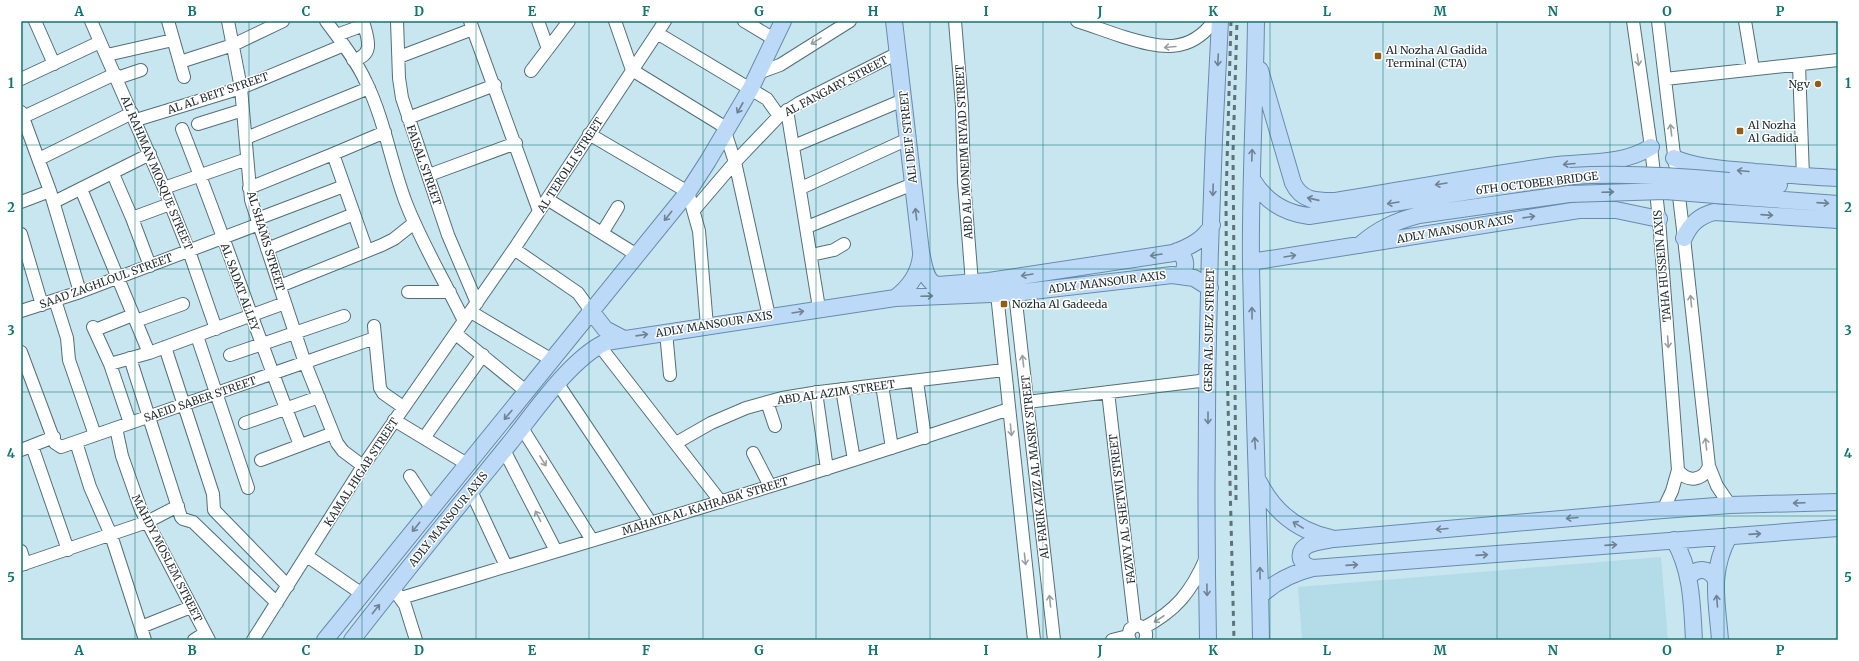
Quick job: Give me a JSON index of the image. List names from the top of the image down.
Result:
{
  "streets": {
    "main road": [
      "ALI DEIF STREET",
      "6TH OCTOBER BRIDGE",
      "ADLY MANSOUR AXIS",
      "GESR AL SUEZ STREET"
    ],
    "street": [
      "AL FANGARY STREET",
      "AL AL BEIT STREET",
      "ABD AL MONEIM RIYAD STREET",
      "FAISAL STREET",
      "AL TEROLLI STREET",
      "AL RAHMAN MOSQUE STREET",
      "AL SHAMS STREET",
      "TAHA HUSSEIN AXIS",
      "SAAD ZAGHLOUL STREET",
      "AL SADAT ALLEY",
      "ABD AL AZIM STREET",
      "SAEID SABER STREET",
      "AL FARIK AZIZ AL MASRY STREET",
      "KAMAL HIGAB STREET",
      "MAHATA AL KAHRABA' STREET",
      "FAZWY AL SHETWI STREET",
      "MAHDY MOSLEM STREET"
    ]
  },
  "crossings": [
    ["AL FANGARY STREET", "ALI DEIF STREET"],
    ["AL AL BEIT STREET", "AL RAHMAN MOSQUE STREET"],
    ["AL AL BEIT STREET", "AL SHAMS STREET"],
    ["ALI DEIF STREET", "ADLY MANSOUR AXIS"],
    ["ABD AL MONEIM RIYAD STREET", "ADLY MANSOUR AXIS"],
    ["FAISAL STREET", "AL TEROLLI STREET"],
    ["FAISAL STREET", "KAMAL HIGAB STREET"],
    ["AL TEROLLI STREET", "KAMAL HIGAB STREET"],
    ["AL RAHMAN MOSQUE STREET", "SAAD ZAGHLOUL STREET"],
    ["6TH OCTOBER BRIDGE", "ADLY MANSOUR AXIS"],
    ["ADLY MANSOUR AXIS", "TAHA HUSSEIN AXIS"],
    ["ADLY MANSOUR AXIS", "GESR AL SUEZ STREET"],
    ["ADLY MANSOUR AXIS", "AL FARIK AZIZ AL MASRY STREET"],
    ["ADLY MANSOUR AXIS", "MAHATA AL KAHRABA' STREET"],
    ["AL SHAMS STREET", "SAAD ZAGHLOUL STREET"],
    ["AL SHAMS STREET", "SAEID SABER STREET"],
    ["AL SHAMS STREET", "KAMAL HIGAB STREET"],
    ["SAAD ZAGHLOUL STREET", "AL SADAT ALLEY"],
    ["AL SADAT ALLEY", "SAEID SABER STREET"],
    ["ABD AL AZIM STREET", "AL FARIK AZIZ AL MASRY STREET"],
    ["SAEID SABER STREET", "MAHDY MOSLEM STREET"],
    ["AL FARIK AZIZ AL MASRY STREET", "MAHATA AL KAHRABA' STREET"]
  ],
  "places": {
    "transit": ["Al Nozha Al Gadida Terminal (CTA)", "Al Nozha Al Gadida", "Nozha Al Gadeeda"],
    "other": ["Ngv"]
  },
  "grid": {
    "columns": [
      "A",
      "B",
      "C",
      "D",
      "E",
      "F",
      "G",
      "H",
      "I",
      "J",
      "K",
      "L",
      "M",
      "N",
      "O",
      "P"
    ],
    "rows": [
      "1",
      "2",
      "3",
      "4",
      "5"
    ]
  }
}
